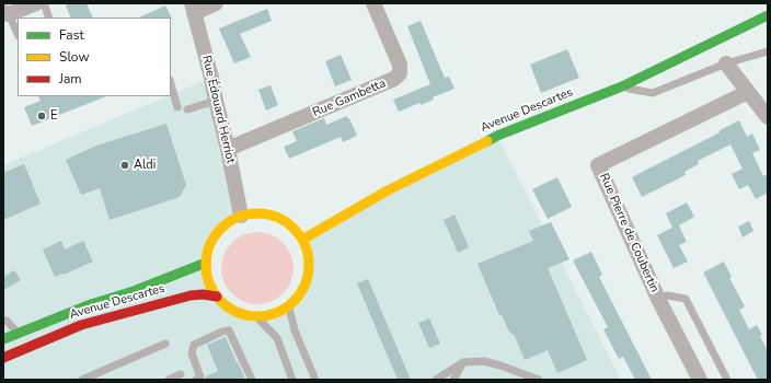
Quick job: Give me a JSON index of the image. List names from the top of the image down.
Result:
{
  "streets": {
    "main road": ["Avenue Descartes"],
    "street": ["Rue Gambetta", "Rue Édouard Herriot", "Rue Pierre de Coubertin"]
  },
  "crossings": [
    ["Rue Gambetta", "Rue Édouard Herriot"],
    ["Rue Édouard Herriot", "Avenue Descartes"]
  ],
  "places": ["E", "Aldi"],
  "legend": ["Fast", "Slow", "Jam"]
}
